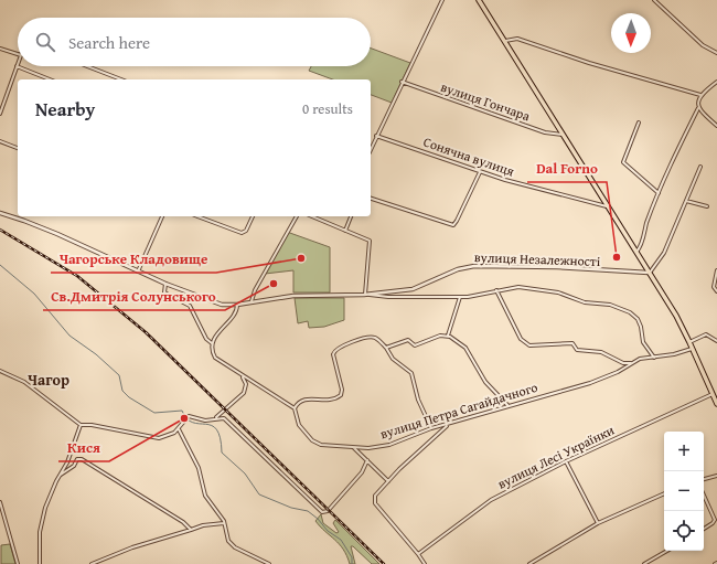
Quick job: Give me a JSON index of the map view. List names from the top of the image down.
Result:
{
  "streets": {
    "street": [
      "вулиця Гончара",
      "Сонячна вулиця",
      "вулиця Незалежності",
      "вулиця Петра Сагайдачного",
      "вулиця Лесі Українки"
    ]
  },
  "districts": ["Чагор"],
  "places": [
    "Dal Forno",
    "Чагорське Кладовище",
    "Св.Дмитрія Солунського",
    "Кися"
  ],
  "north": "bottom",
  "page": {
    "search": "Search here",
    "heading": ["Nearby", "0 results"],
    "map_buttons": ["+", "−"]
  }
}
